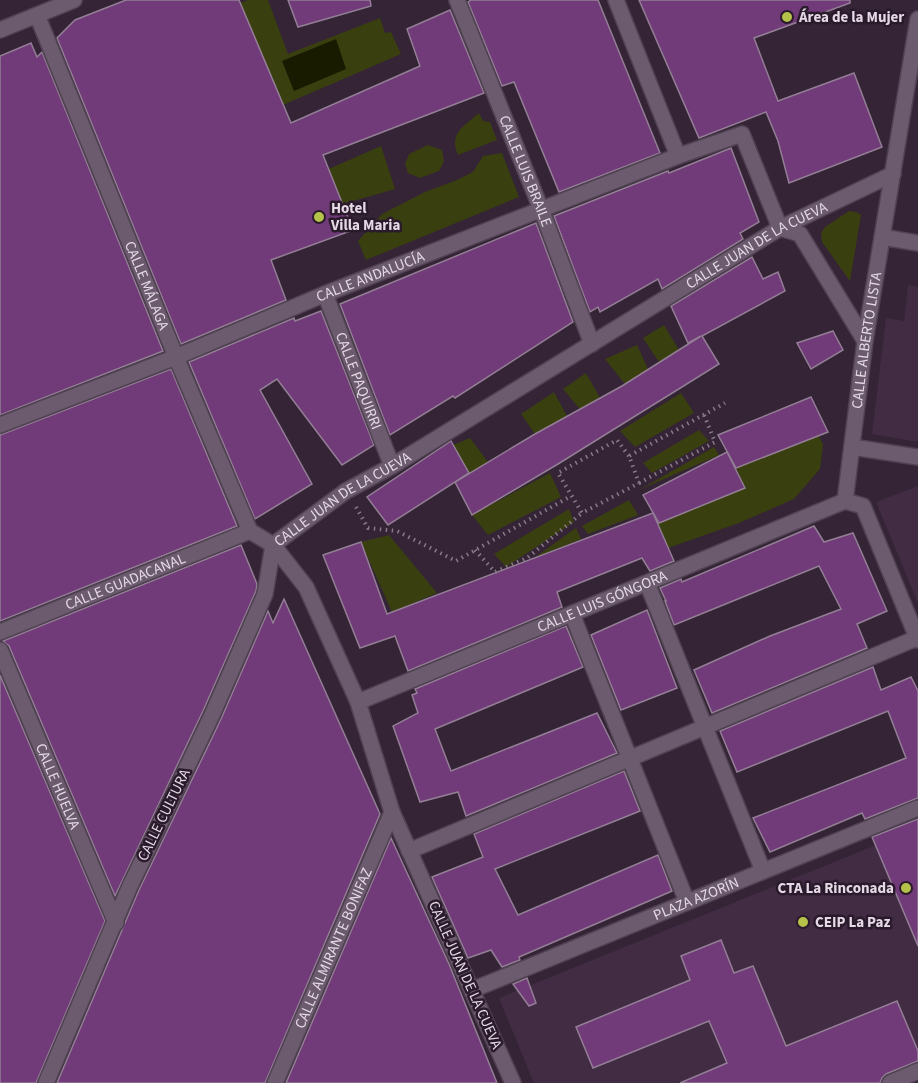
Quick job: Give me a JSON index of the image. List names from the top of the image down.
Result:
{
  "streets": {
    "street": [
      "CALLE LUIS BRAILE",
      "CALLE JUAN DE LA CUEVA",
      "CALLE ANDALUCÍA",
      "CALLE MÁLAGA",
      "CALLE ALBERTO LISTA",
      "CALLE PAQUIRRI",
      "CALLE GUADACANAL",
      "CALLE LUIS GÓNGORA",
      "CALLE HUELVA",
      "CALLE CULTURA",
      "PLAZA AZORÍN",
      "CALLE ALMIRANTE BONIFAZ"
    ]
  },
  "crossings": [
    ["CALLE LUIS BRAILE", "CALLE JUAN DE LA CUEVA"],
    ["CALLE LUIS BRAILE", "CALLE ANDALUCÍA"],
    ["CALLE JUAN DE LA CUEVA", "CALLE ANDALUCÍA"],
    ["CALLE JUAN DE LA CUEVA", "CALLE ALBERTO LISTA"],
    ["CALLE JUAN DE LA CUEVA", "CALLE PAQUIRRI"],
    ["CALLE JUAN DE LA CUEVA", "CALLE LUIS GÓNGORA"],
    ["CALLE JUAN DE LA CUEVA", "CALLE CULTURA"],
    ["CALLE JUAN DE LA CUEVA", "PLAZA AZORÍN"],
    ["CALLE JUAN DE LA CUEVA", "CALLE ALMIRANTE BONIFAZ"],
    ["CALLE ANDALUCÍA", "CALLE MÁLAGA"],
    ["CALLE ANDALUCÍA", "CALLE PAQUIRRI"],
    ["CALLE MÁLAGA", "CALLE GUADACANAL"],
    ["CALLE ALBERTO LISTA", "CALLE LUIS GÓNGORA"],
    ["CALLE HUELVA", "CALLE CULTURA"]
  ],
  "places": [
    "Área de la Mujer",
    "Hotel Villa Maria",
    "CTA La Rinconada",
    "CEIP La Paz"
  ]
}
